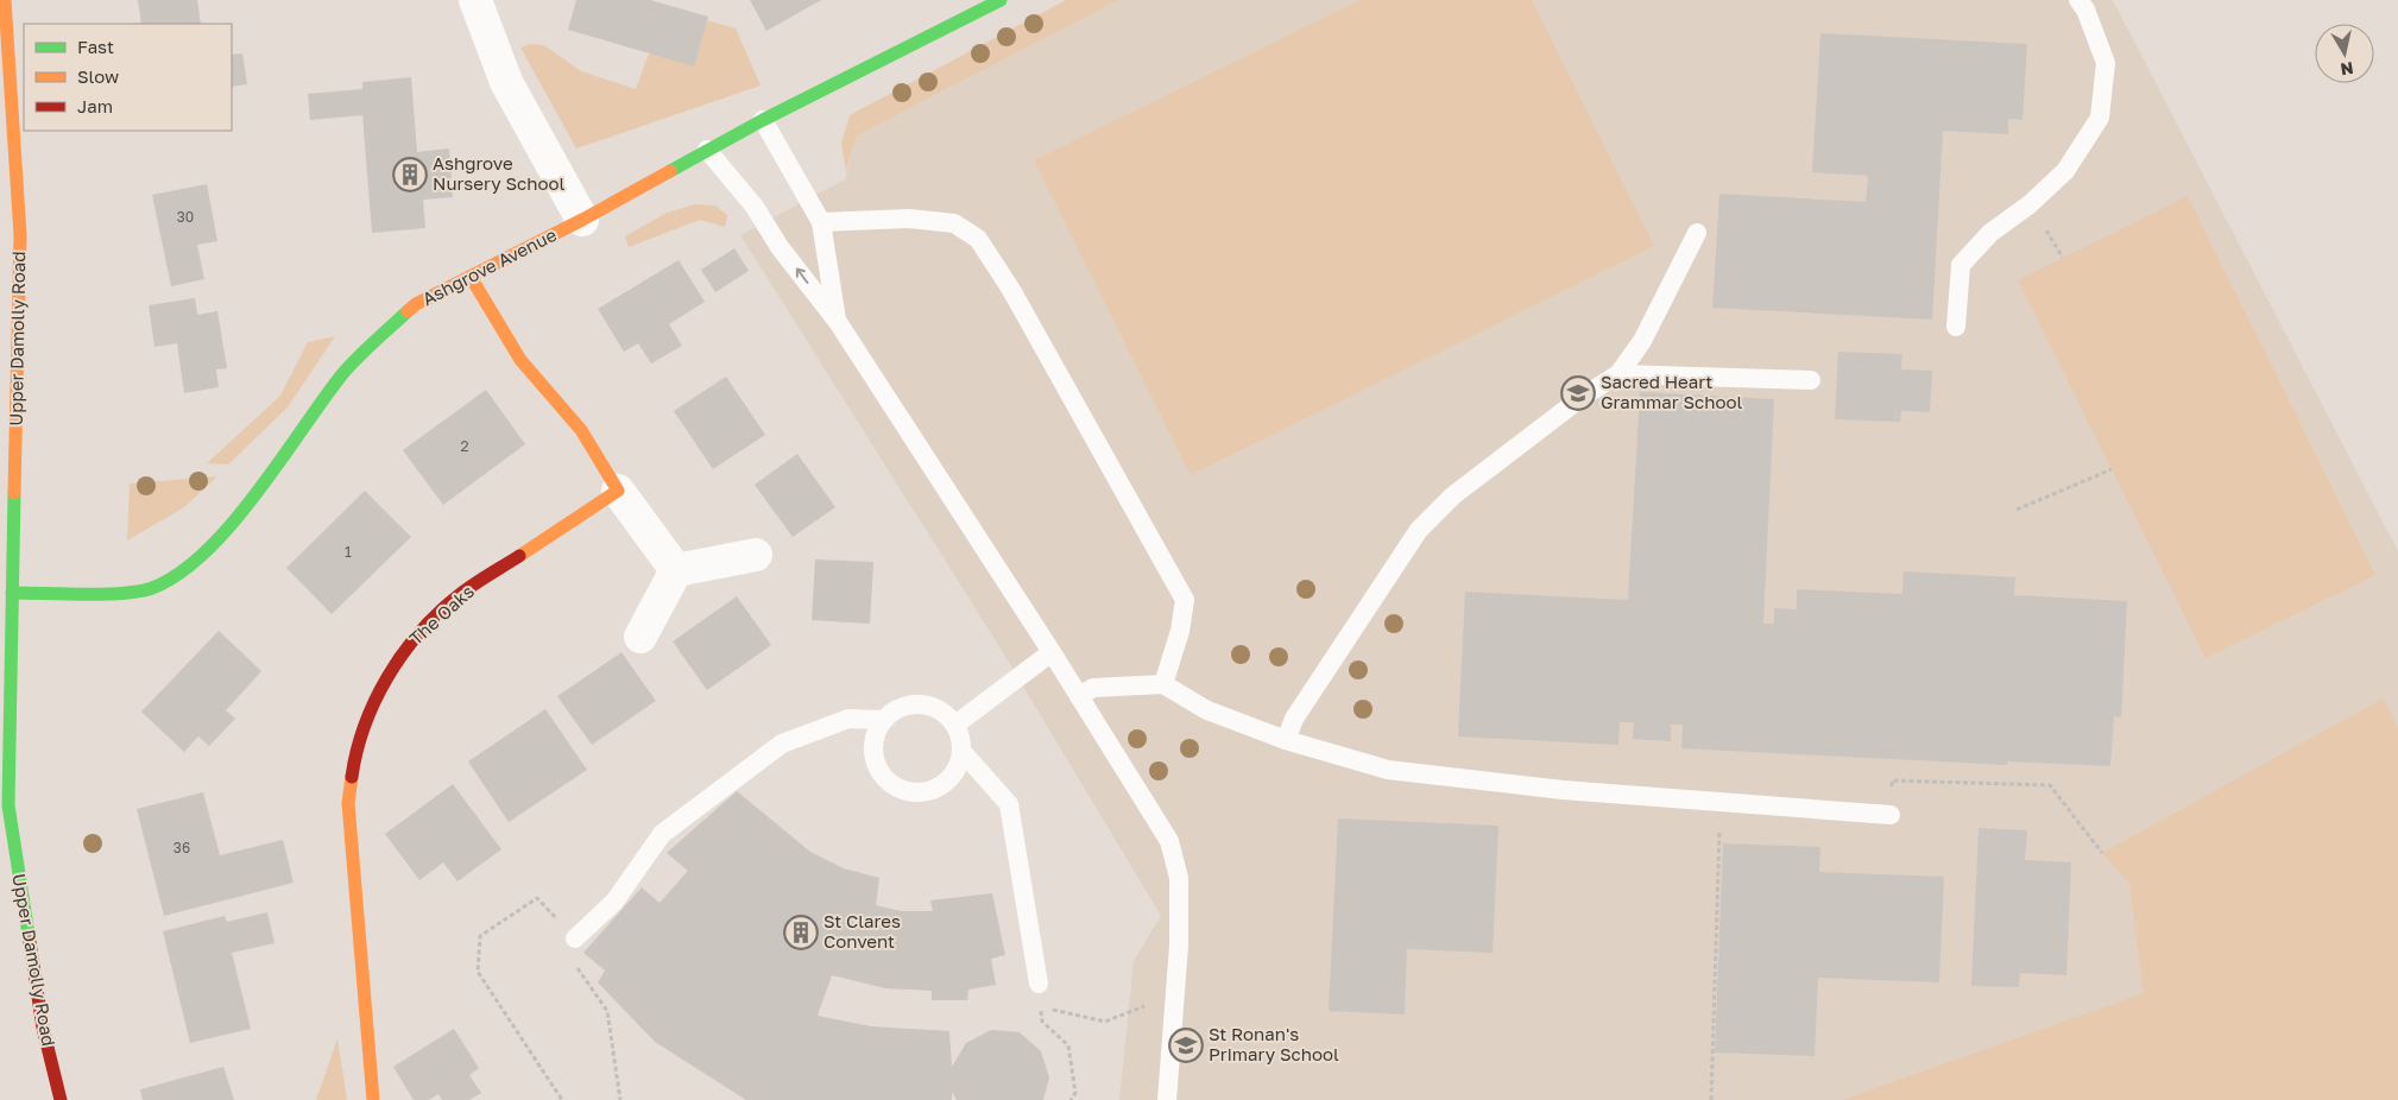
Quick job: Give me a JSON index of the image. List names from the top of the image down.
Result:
{
  "streets": {
    "street": ["Ashgrove Avenue", "Upper Damolly Road", "The Oaks"]
  },
  "crossings": [
    ["Ashgrove Avenue", "Upper Damolly Road"]
  ],
  "places": {
    "building": ["Ashgrove Nursery School", "St Clares Convent"],
    "school or university": ["Sacred Heart Grammar School", "St Ronan's Primary School"]
  },
  "house_numbers": [
    "30",
    "2",
    "1",
    "36"
  ],
  "legend": ["Fast", "Slow", "Jam"],
  "north": "bottom"
}
